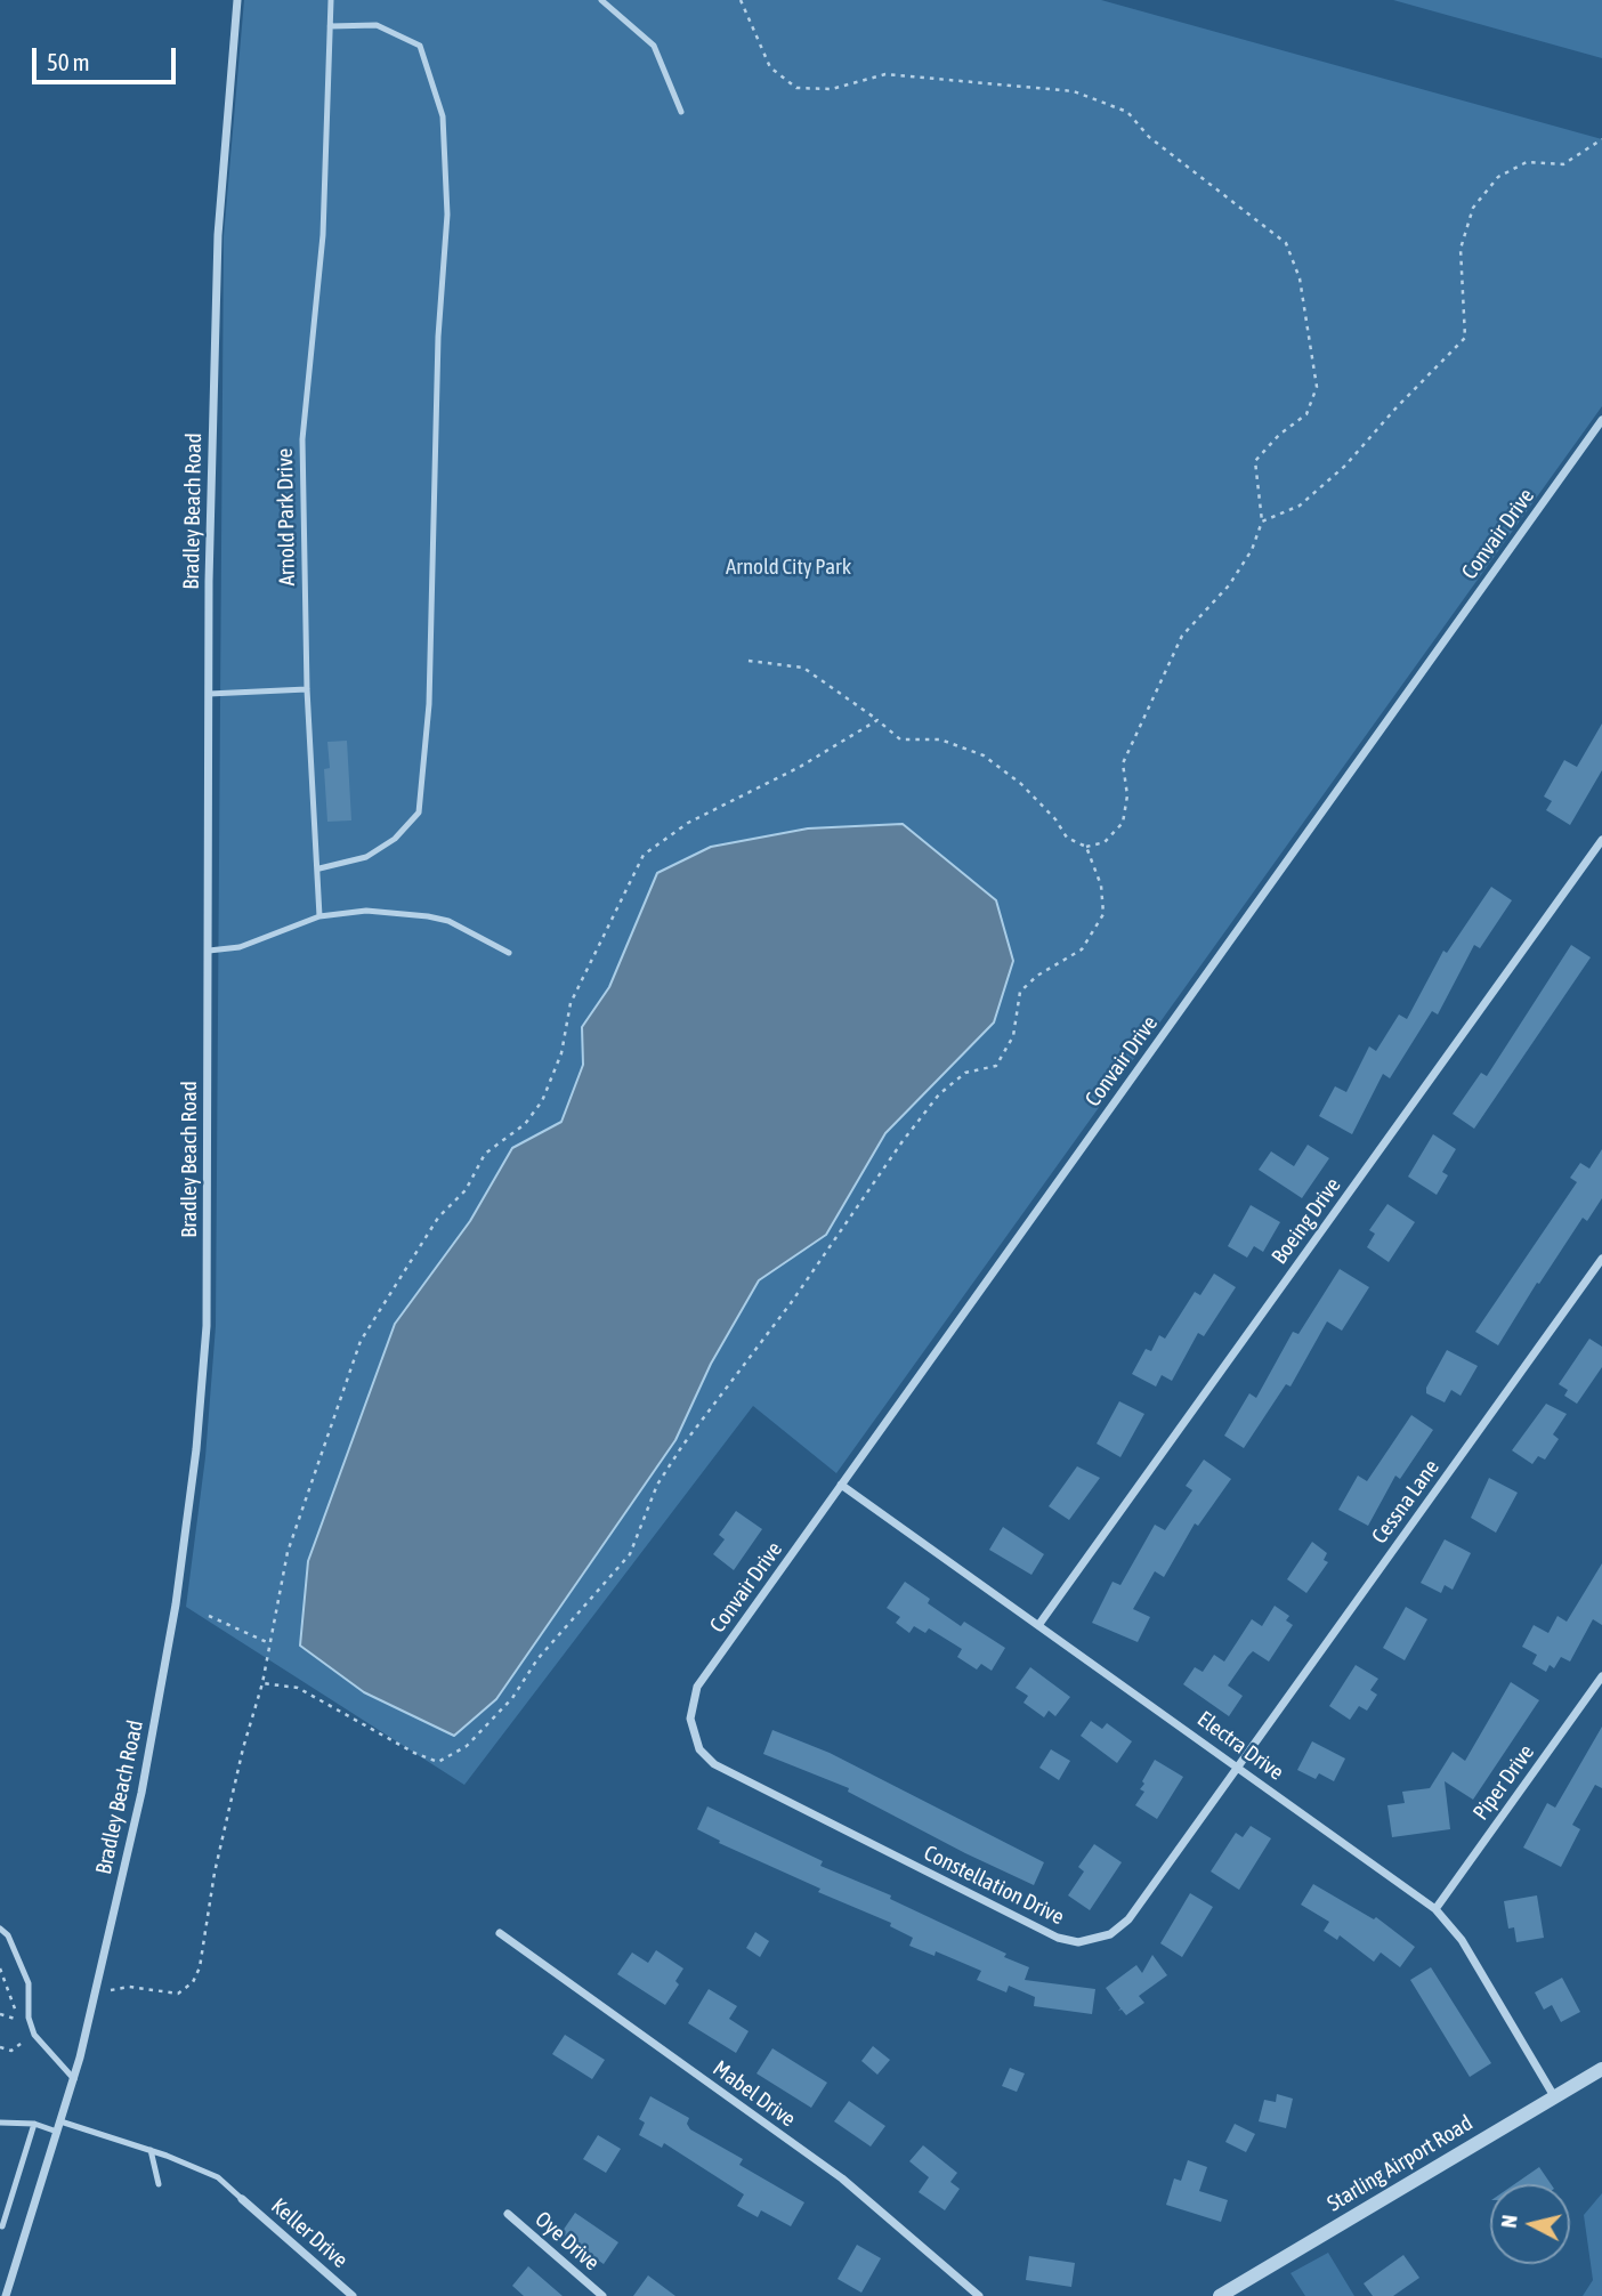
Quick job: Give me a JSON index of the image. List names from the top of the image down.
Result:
{
  "streets": {
    "street": [
      "Bradley Beach Road",
      "Convair Drive",
      "Boeing Drive",
      "Cessna Lane",
      "Electra Drive",
      "Piper Drive",
      "Constellation Drive",
      "Mabel Drive",
      "Starling Airport Road",
      "Keller Drive",
      "Oye Drive"
    ],
    "lane": ["Arnold Park Drive"]
  },
  "crossings": [
    ["Convair Drive", "Electra Drive"],
    ["Convair Drive", "Constellation Drive"],
    ["Boeing Drive", "Electra Drive"],
    ["Cessna Lane", "Electra Drive"],
    ["Cessna Lane", "Constellation Drive"],
    ["Electra Drive", "Piper Drive"],
    ["Electra Drive", "Constellation Drive"],
    ["Electra Drive", "Starling Airport Road"]
  ],
  "parks": ["Arnold City Park"],
  "scale_bar": "50 m",
  "north": "left"
}
